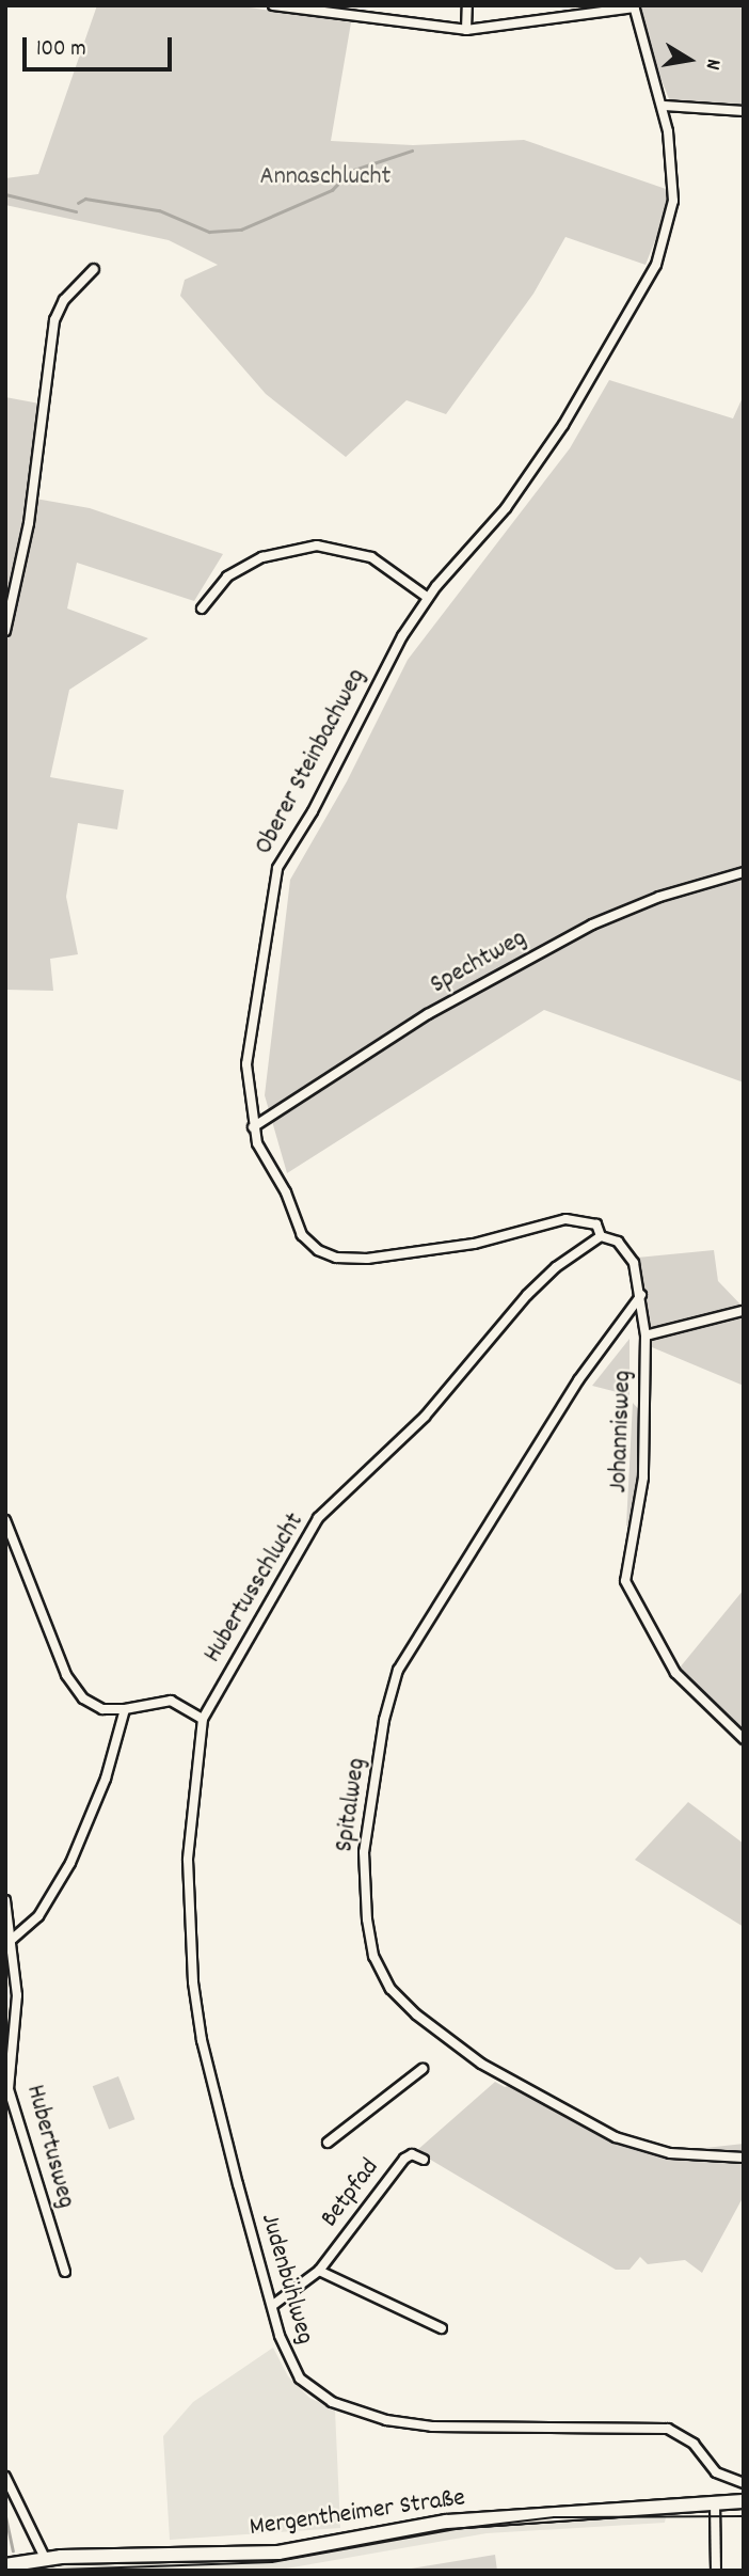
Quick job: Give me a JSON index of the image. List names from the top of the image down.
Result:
{
  "streets": {
    "main road": ["Mergentheimer Straße"],
    "street": [
      "Oberer Steinbachweg",
      "Spechtweg",
      "Johannisweg",
      "Hubertusschlucht",
      "Spitalweg",
      "Hubertusweg",
      "Betpfad",
      "Judenbühlweg"
    ]
  },
  "crossings": [
    ["Oberer Steinbachweg", "Spechtweg"],
    ["Oberer Steinbachweg", "Johannisweg"],
    ["Oberer Steinbachweg", "Hubertusschlucht"],
    ["Johannisweg", "Hubertusschlucht"],
    ["Johannisweg", "Spitalweg"],
    ["Hubertusschlucht", "Judenbühlweg"],
    ["Betpfad", "Judenbühlweg"]
  ],
  "parks": ["Annaschlucht"],
  "scale_bar": "100 m",
  "north": "right"
}
